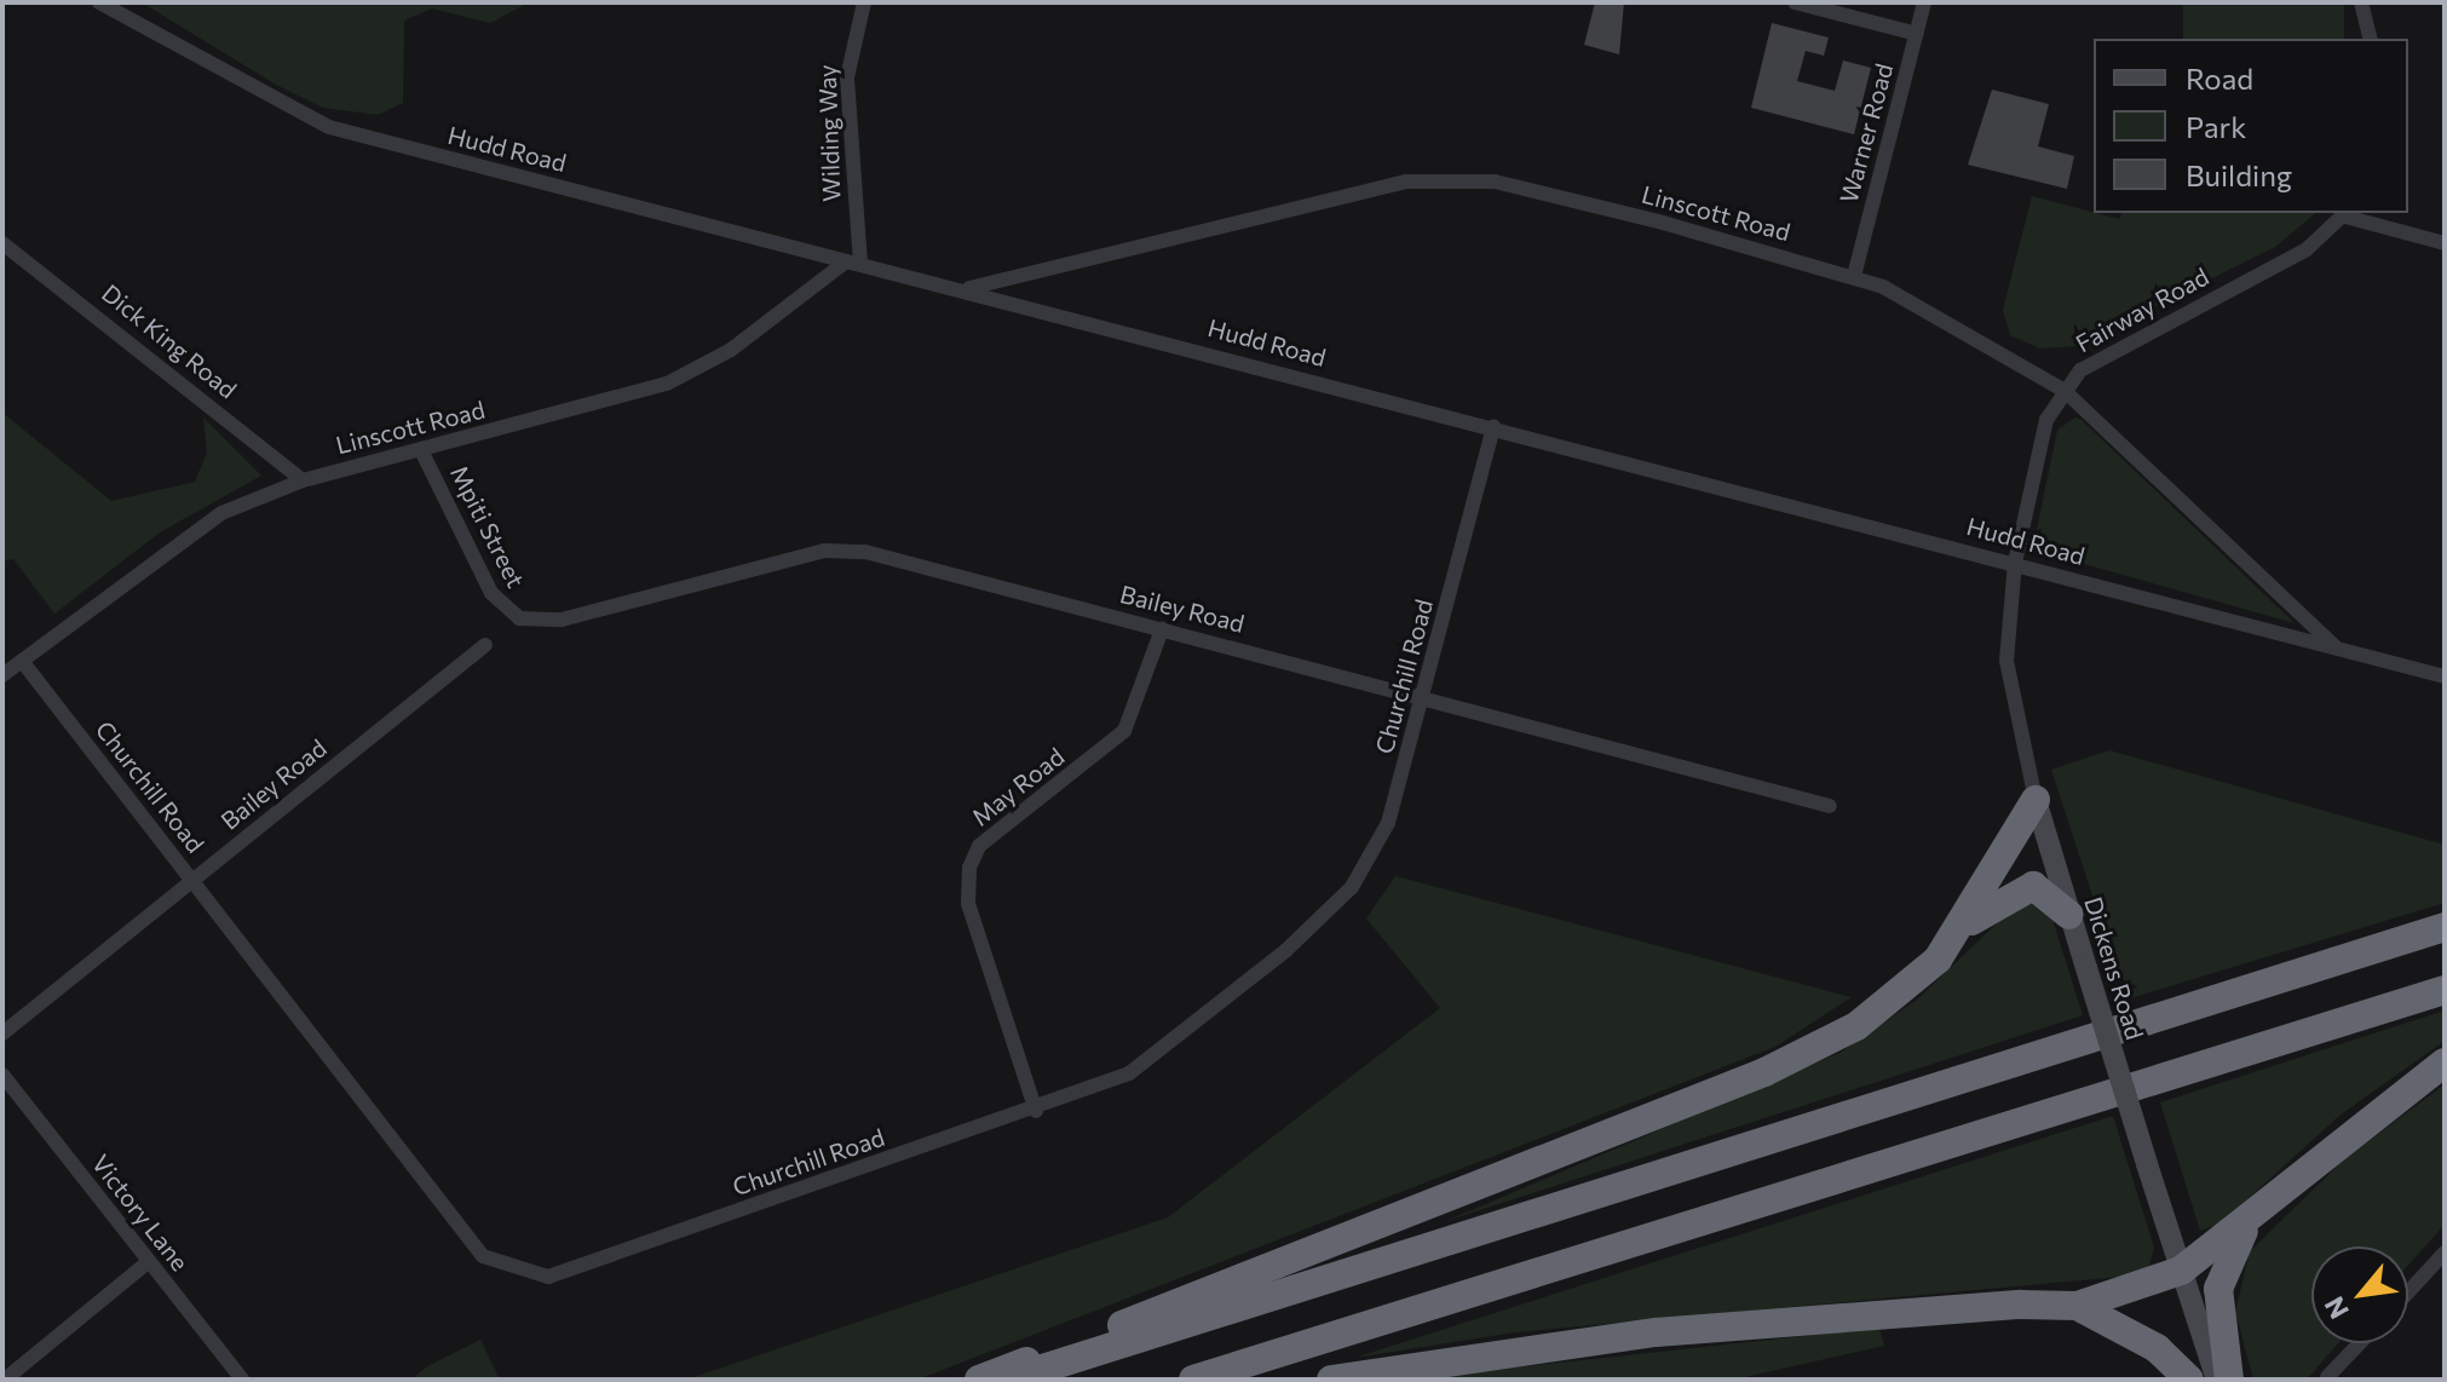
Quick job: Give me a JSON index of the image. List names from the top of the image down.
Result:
{
  "streets": {
    "street": [
      "Wilding Way",
      "Warner Road",
      "Hudd Road",
      "Linscott Road",
      "Fairway Road",
      "Dick King Road",
      "Mpiti Street",
      "Bailey Road",
      "Churchill Road",
      "May Road",
      "Dickens Road",
      "Victory Lane"
    ]
  },
  "crossings": [
    ["Wilding Way", "Hudd Road"],
    ["Wilding Way", "Linscott Road"],
    ["Warner Road", "Linscott Road"],
    ["Hudd Road", "Linscott Road"],
    ["Hudd Road", "Fairway Road"],
    ["Hudd Road", "Churchill Road"],
    ["Hudd Road", "Dickens Road"],
    ["Linscott Road", "Fairway Road"],
    ["Linscott Road", "Dick King Road"],
    ["Linscott Road", "Mpiti Street"],
    ["Linscott Road", "Churchill Road"],
    ["Fairway Road", "Dickens Road"],
    ["Mpiti Street", "Bailey Road"],
    ["Bailey Road", "Churchill Road"],
    ["Bailey Road", "May Road"],
    ["Churchill Road", "May Road"]
  ],
  "legend": ["Road", "Park", "Building"],
  "north": "bottom left"
}
